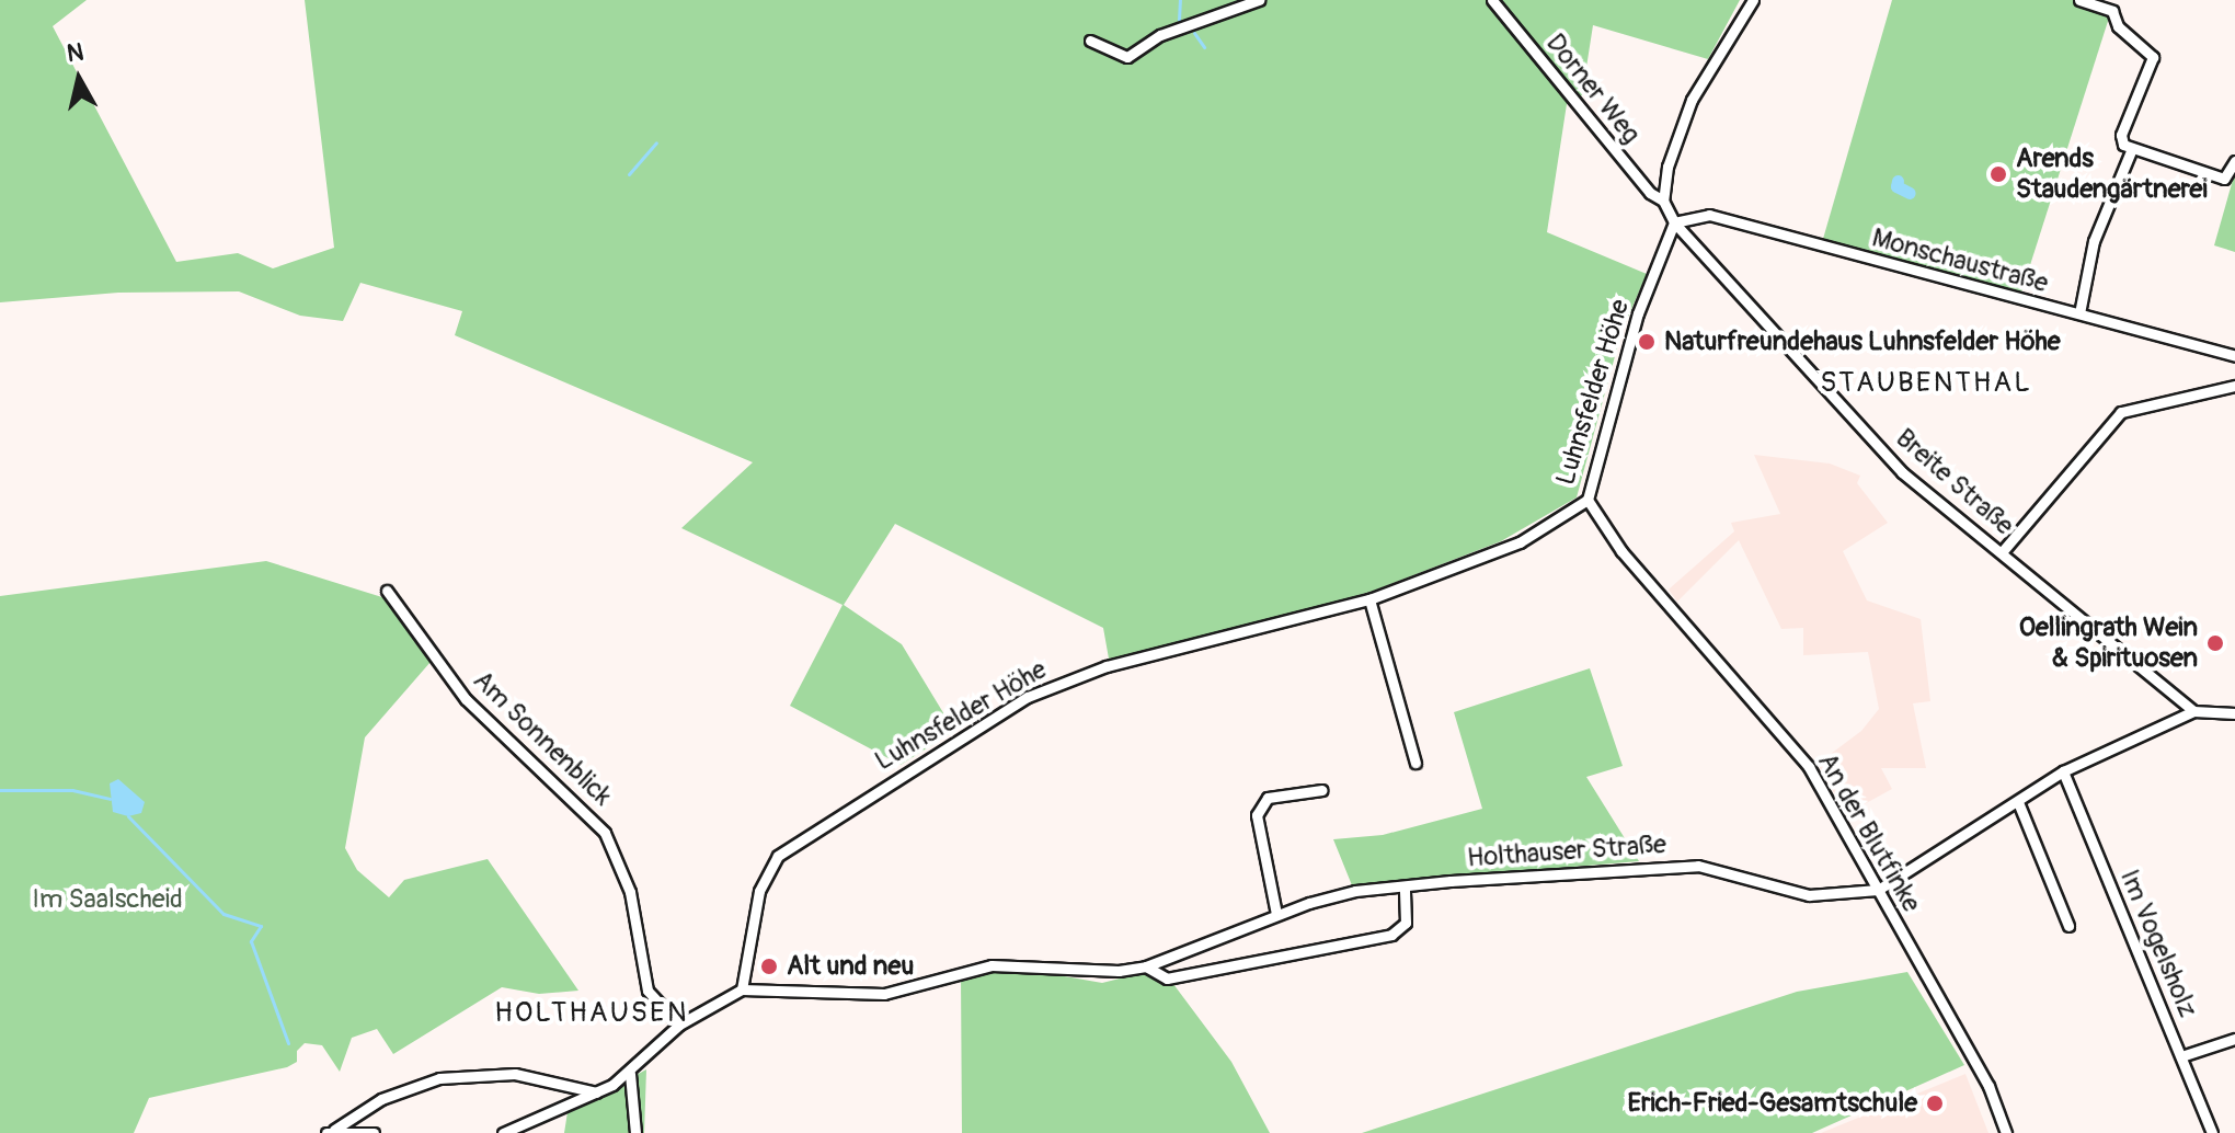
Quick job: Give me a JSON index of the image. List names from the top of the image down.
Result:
{
  "streets": {
    "street": [
      "Dorner Weg",
      "Monschaustraße",
      "Luhnsfelder Höhe",
      "Breite Straße",
      "Am Sonnenblick",
      "An der Blutfinke",
      "Holthauser Straße",
      "Im Vogelsholz"
    ]
  },
  "crossings": [
    ["Dorner Weg", "Monschaustraße"],
    ["Dorner Weg", "Luhnsfelder Höhe"],
    ["Dorner Weg", "Breite Straße"],
    ["Monschaustraße", "Luhnsfelder Höhe"],
    ["Monschaustraße", "Breite Straße"],
    ["Luhnsfelder Höhe", "Breite Straße"],
    ["Luhnsfelder Höhe", "An der Blutfinke"],
    ["Luhnsfelder Höhe", "Holthauser Straße"],
    ["Breite Straße", "Holthauser Straße"],
    ["An der Blutfinke", "Holthauser Straße"],
    ["Holthauser Straße", "Im Vogelsholz"]
  ],
  "districts": ["STAUBENTHAL", "HOLTHAUSEN"],
  "parks": ["Im Saalscheid"],
  "places": [
    "Arends Staudengärtnerei",
    "Naturfreundehaus Luhnsfelder Höhe",
    "Oellingrath Wein & Spirituosen",
    "Alt und neu",
    "Erich-Fried-Gesamtschule"
  ],
  "north": "top"
}
